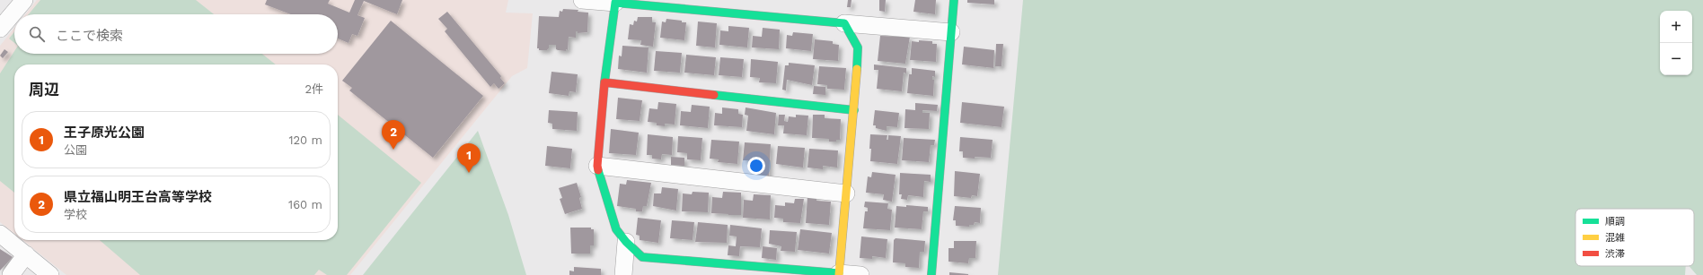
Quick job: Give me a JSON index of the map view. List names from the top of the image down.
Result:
{
  "legend": ["順調", "混雑", "渋滞"],
  "page": {
    "map_buttons": ["+", "−"],
    "search": "ここで検索",
    "heading": ["周辺", "2件"],
    "list": [
      {
        "mark": "1",
        "name": "王子原光公園",
        "note": "公園",
        "value": "120 m"
      },
      {
        "mark": "2",
        "name": "県立福山明王台高等学校",
        "note": "学校",
        "value": "160 m"
      }
    ],
    "pins": ["2", "1"]
  }
}
